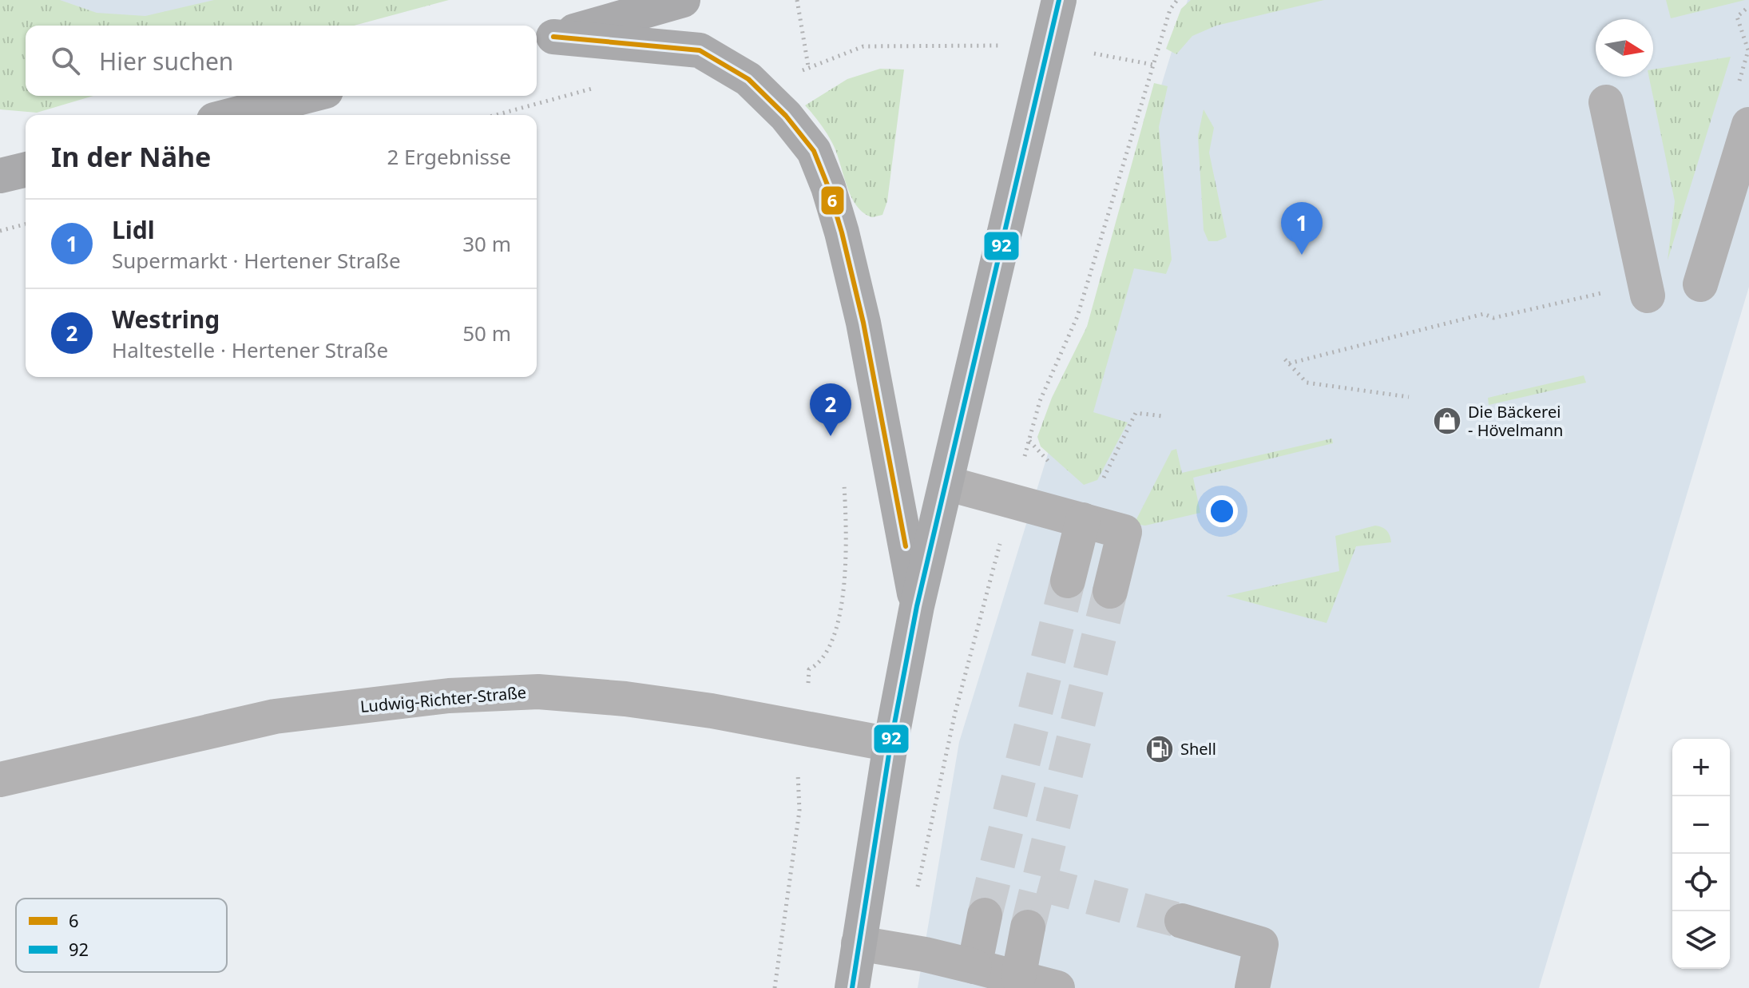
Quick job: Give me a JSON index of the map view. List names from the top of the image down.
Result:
{
  "streets": {
    "street": ["Ludwig-Richter-Straße"]
  },
  "places": {
    "shop": ["Die Bäckerei - Hövelmann"],
    "fuel station": ["Shell"]
  },
  "lines": ["transit line 92", "transit line 6"],
  "legend": ["6", "92"],
  "north": "right",
  "page": {
    "search": "Hier suchen",
    "heading": ["In der Nähe", "2 Ergebnisse"],
    "list": [
      {
        "mark": "1",
        "name": "Lidl",
        "note": "Supermarkt · Hertener Straße",
        "value": "30 m"
      },
      {
        "mark": "2",
        "name": "Westring",
        "note": "Haltestelle · Hertener Straße",
        "value": "50 m"
      }
    ],
    "pins": ["1", "2"],
    "map_buttons": ["+", "−"]
  }
}
